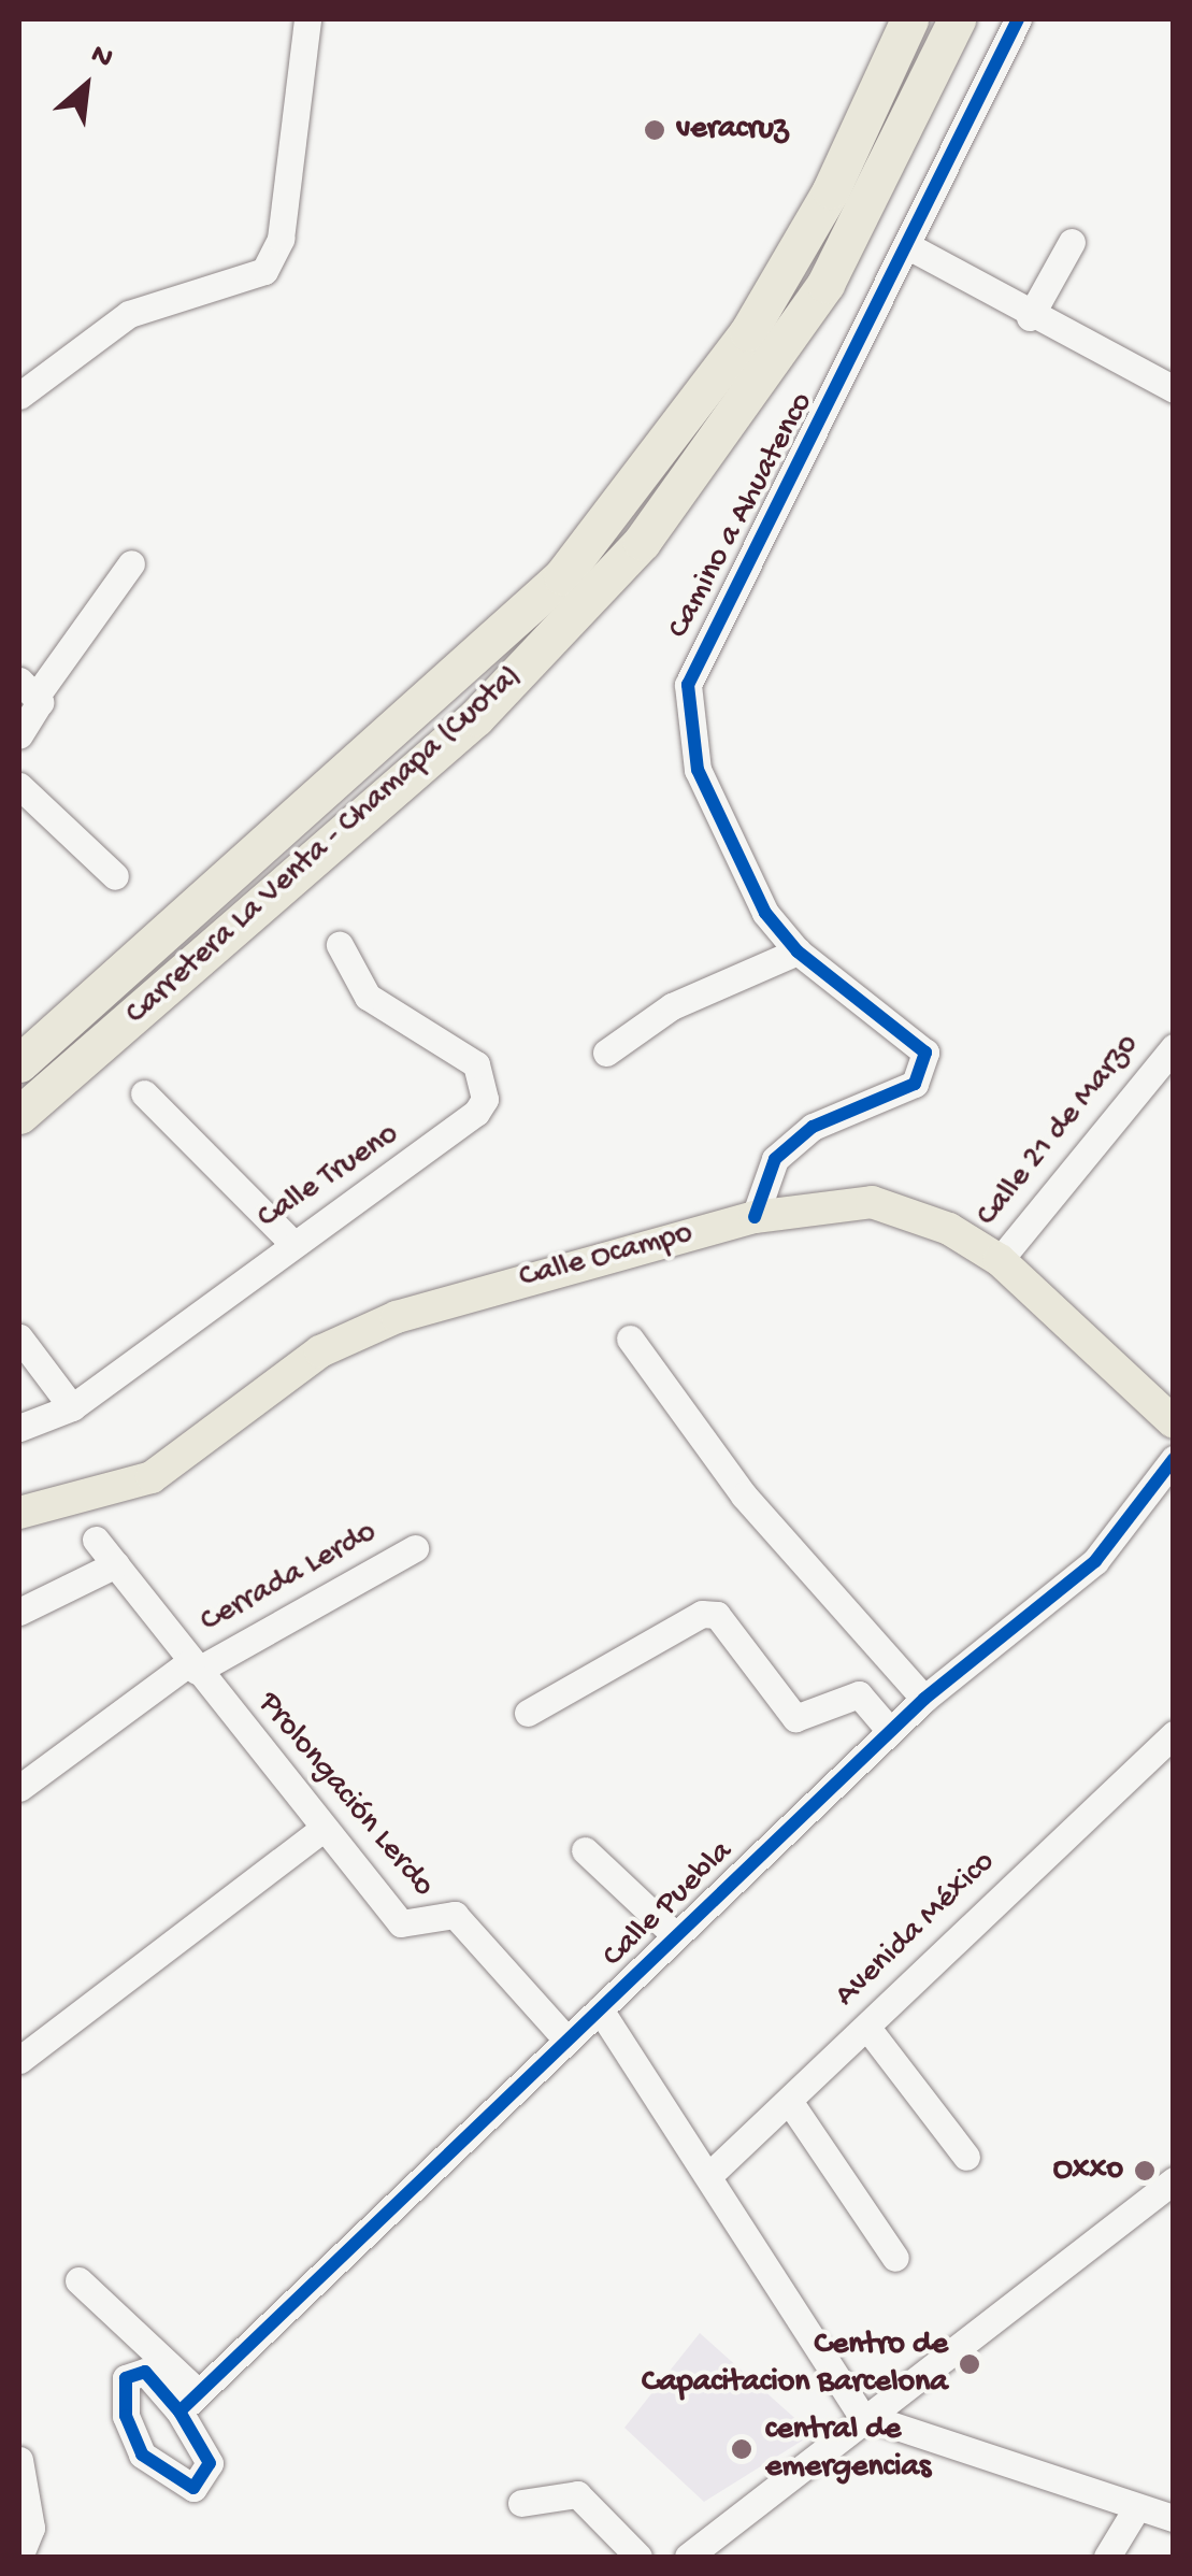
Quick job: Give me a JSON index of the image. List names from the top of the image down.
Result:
{
  "streets": {
    "highway": ["Carretera La Venta - Chamapa (Cuota)"],
    "main road": ["Calle Ocampo"],
    "street": [
      "Camino a Ahuatenco",
      "Calle 21 de Marzo",
      "Calle Trueno",
      "Cerrada Lerdo",
      "Prolongación Lerdo",
      "Calle Puebla",
      "Avenida México"
    ]
  },
  "crossings": [
    ["Camino a Ahuatenco", "Calle Ocampo"],
    ["Calle 21 de Marzo", "Calle Ocampo"],
    ["Cerrada Lerdo", "Prolongación Lerdo"],
    ["Prolongación Lerdo", "Calle Puebla"]
  ],
  "places": [
    "veracruz",
    "Oxxo",
    "Centro de Capacitacion Barcelona",
    "central de emergencias"
  ],
  "north": "top right"
}
